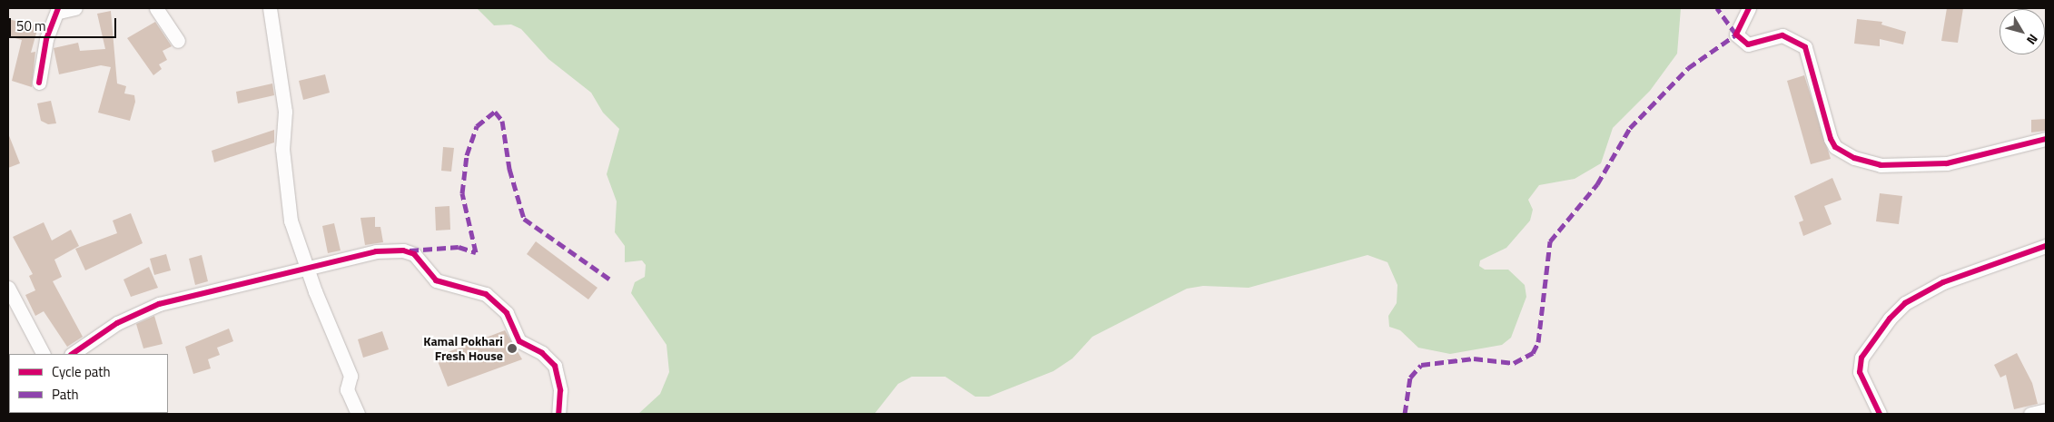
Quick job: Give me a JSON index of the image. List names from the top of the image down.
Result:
{
  "places": ["Kamal Pokhari Fresh House"],
  "legend": ["Cycle path", "Path"],
  "scale_bar": "50 m",
  "north": "bottom right"
}
